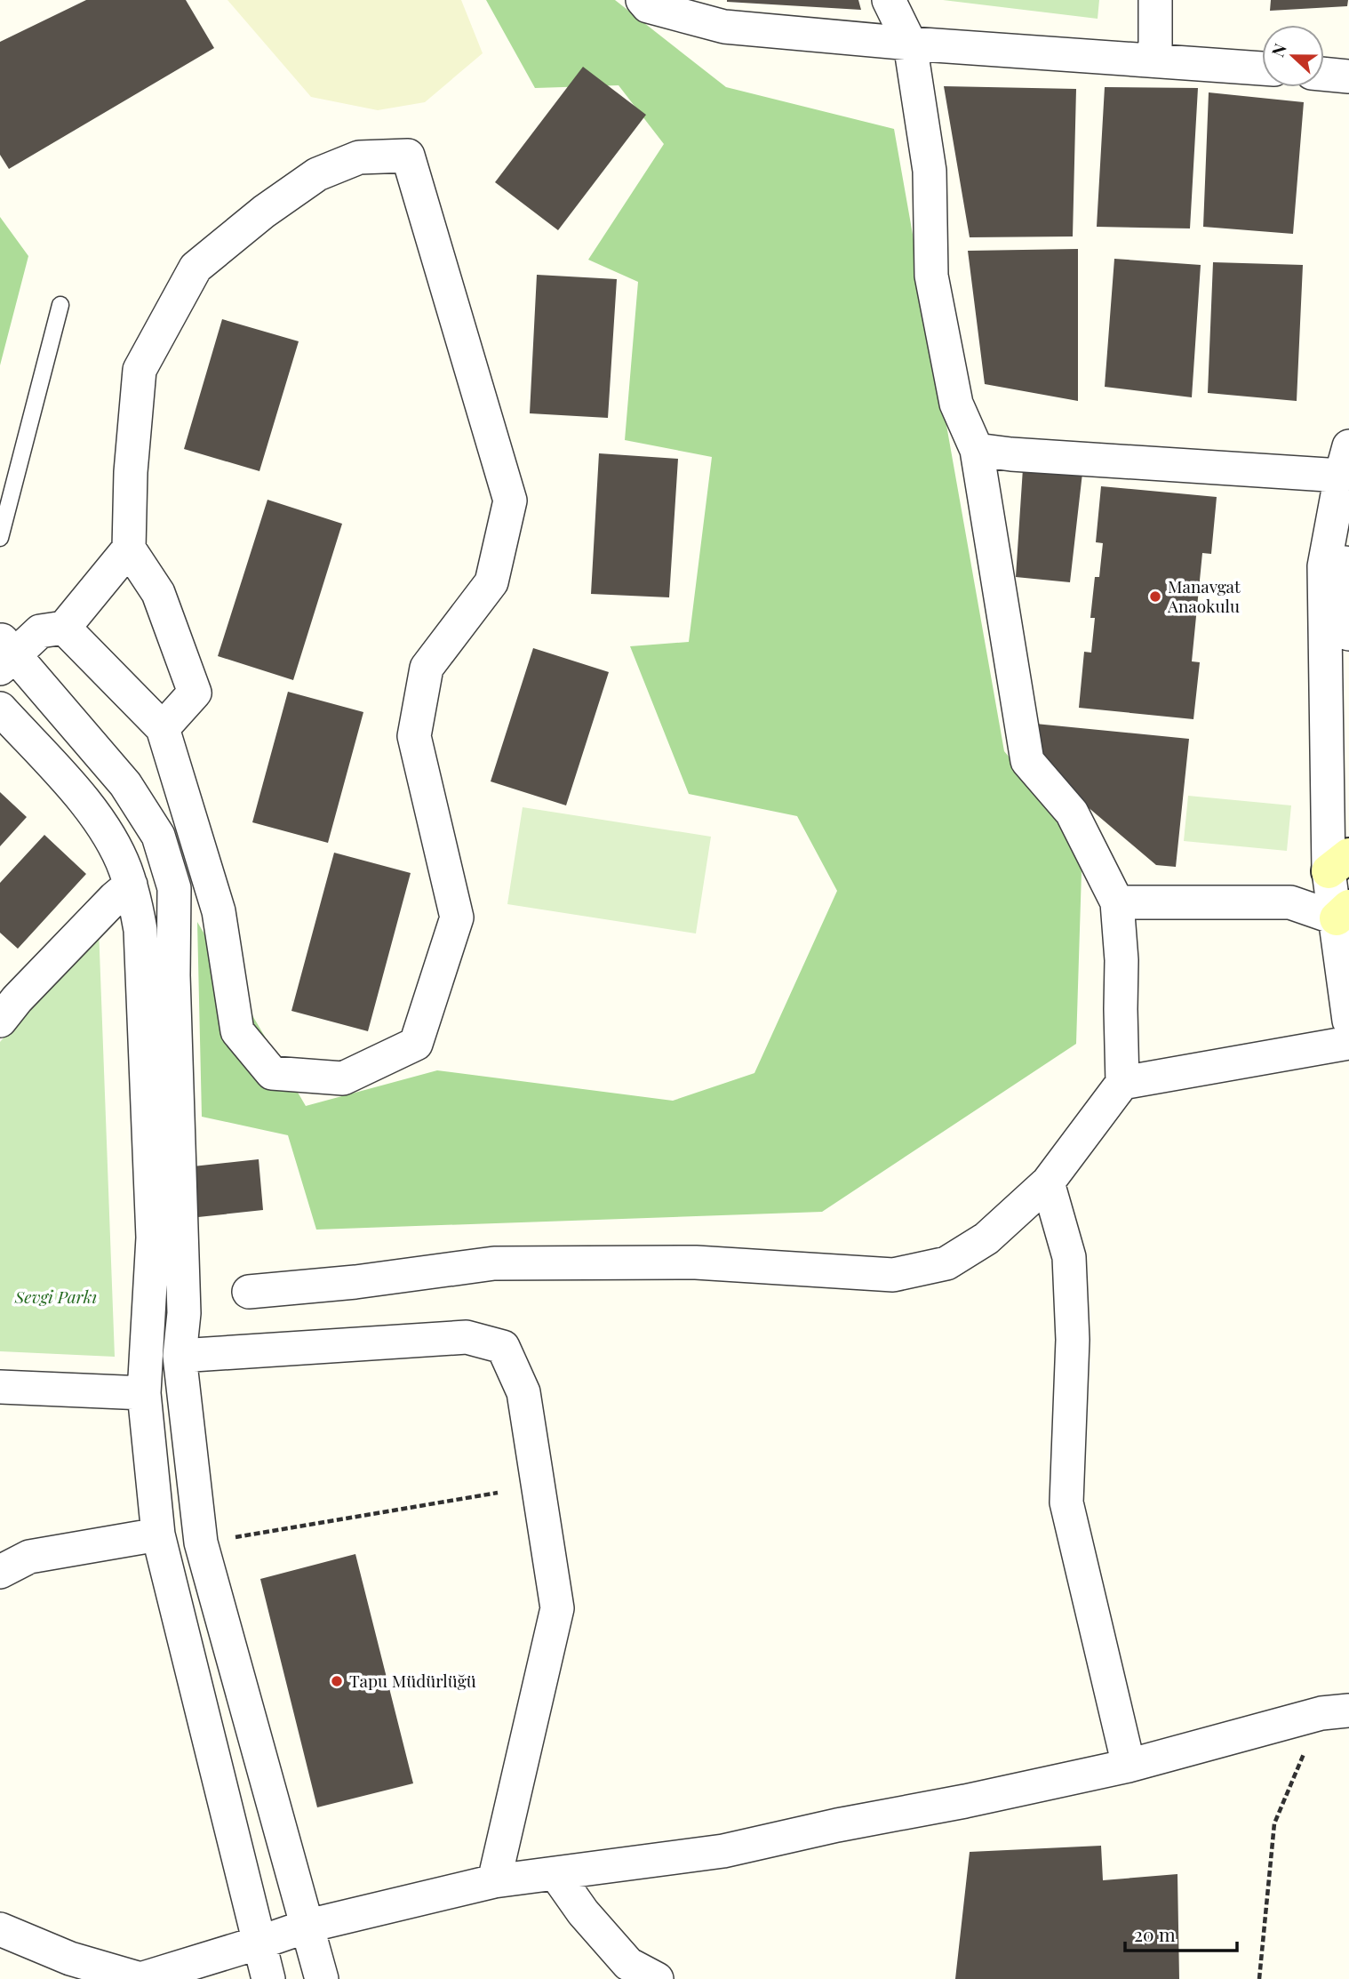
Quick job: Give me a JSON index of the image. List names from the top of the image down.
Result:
{
  "parks": ["Sevgi Parkı"],
  "places": ["Manavgat Anaokulu", "Tapu Müdürlüğü"],
  "scale_bar": "20 m",
  "north": "left"
}
